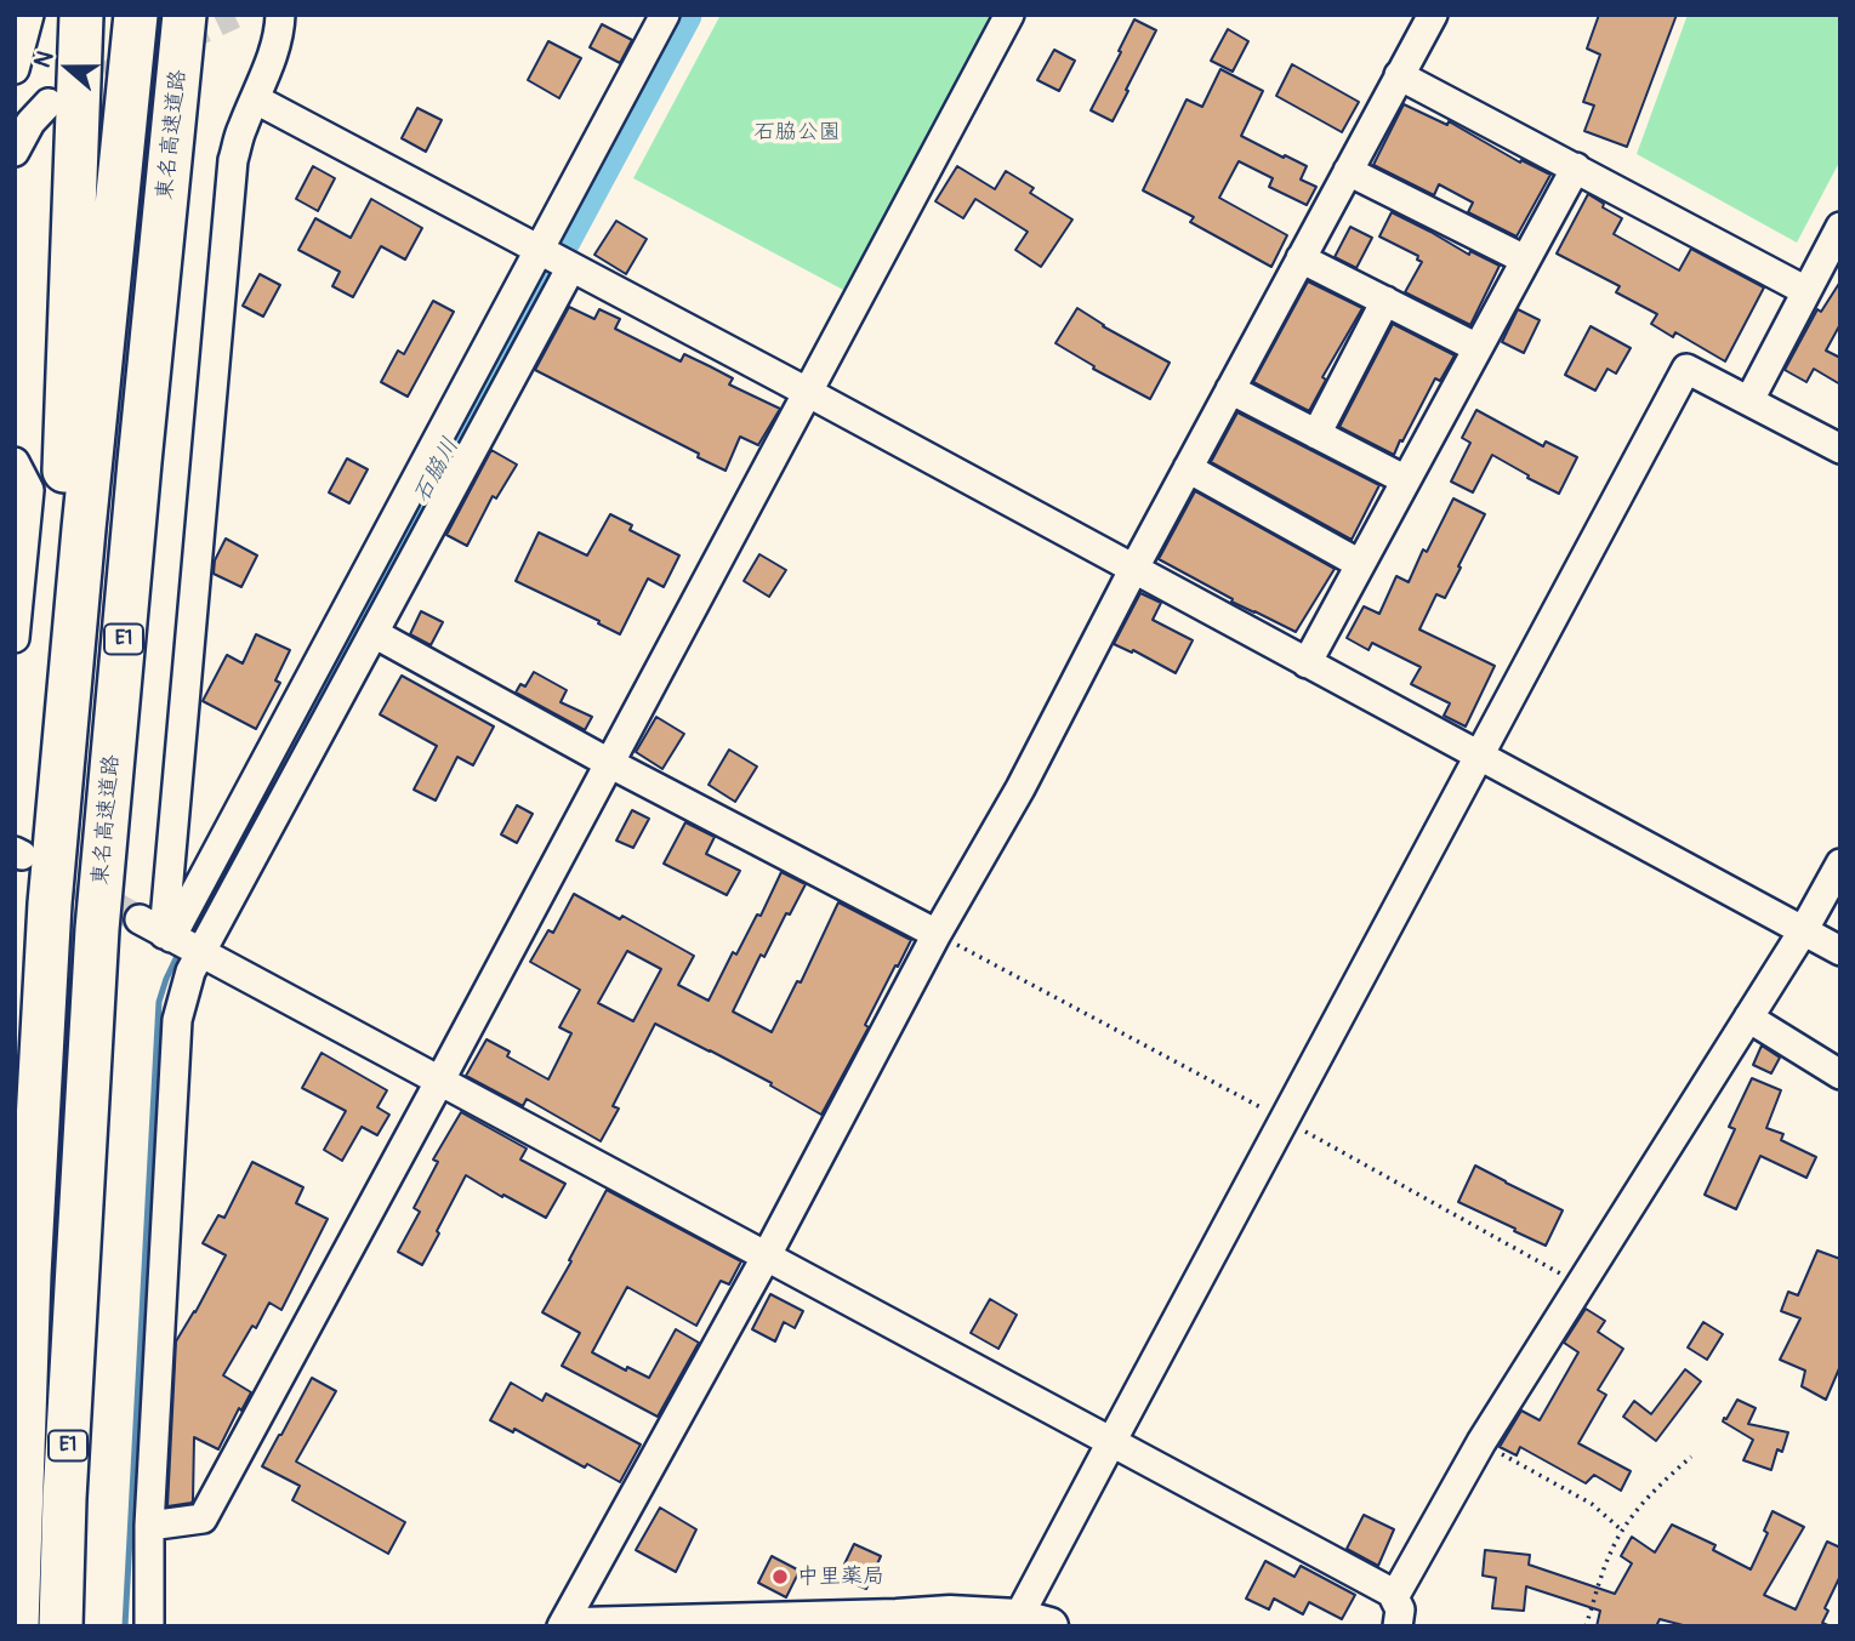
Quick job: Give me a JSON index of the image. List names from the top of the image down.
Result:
{
  "streets": {
    "highway": ["東名高速道路", "E1"]
  },
  "water": ["石脇川"],
  "parks": ["石脇公園"],
  "places": ["中里薬局"],
  "north": "left"
}
